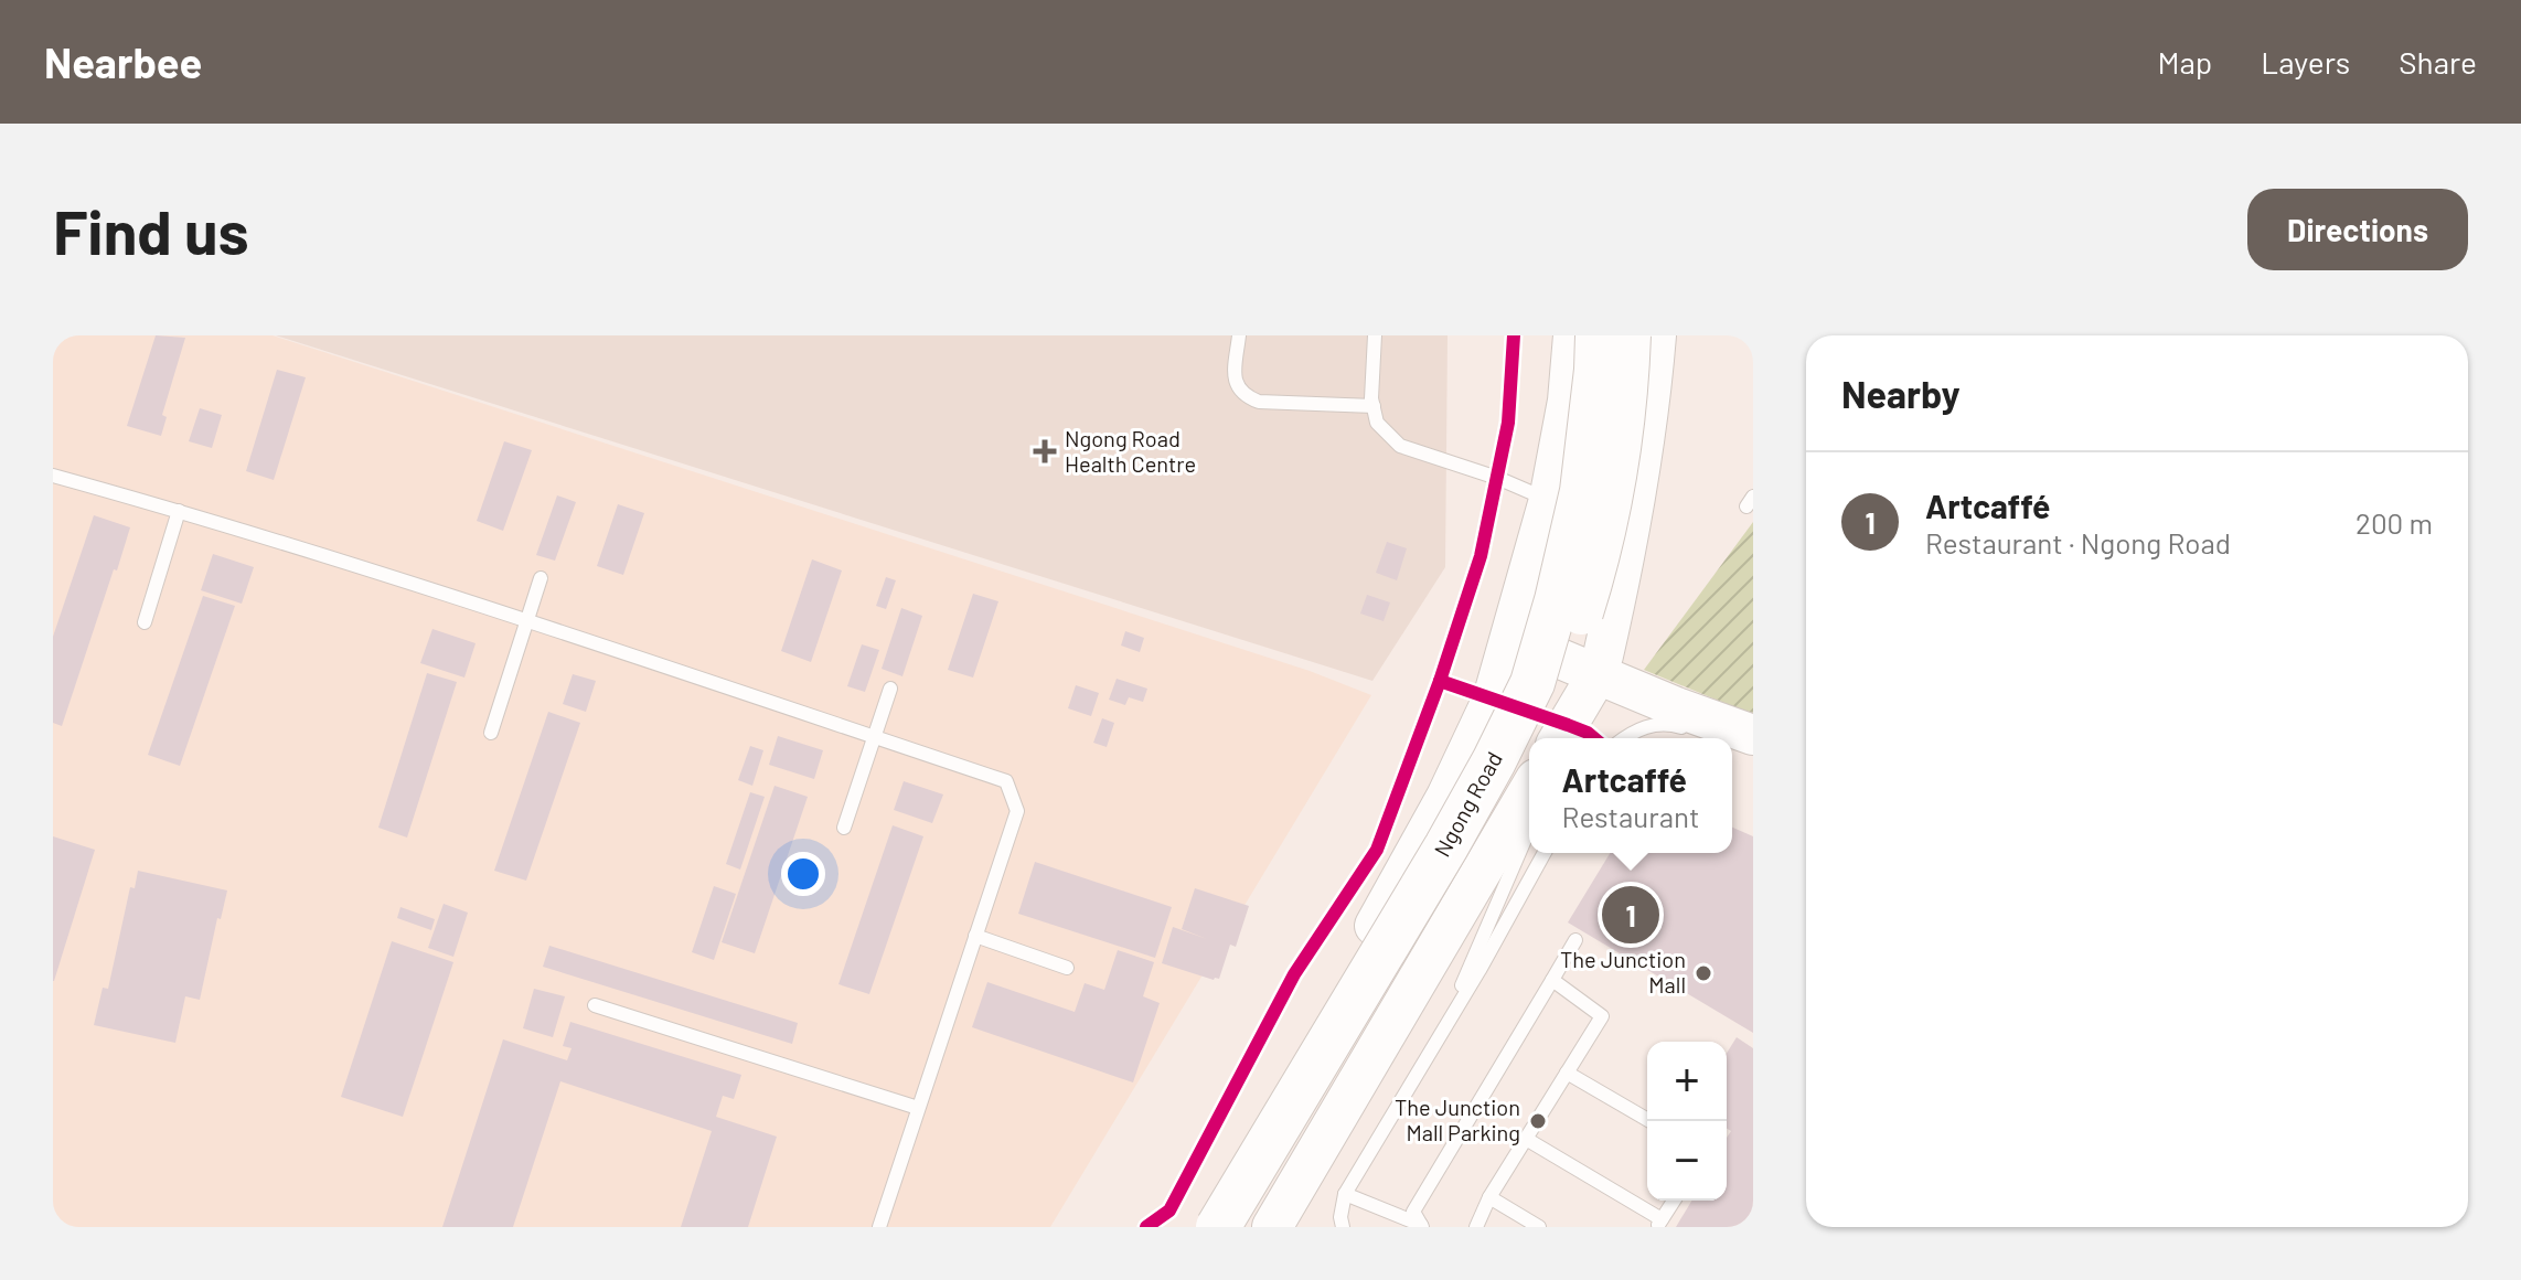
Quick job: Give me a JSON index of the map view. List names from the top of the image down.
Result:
{
  "streets": {
    "main road": ["Ngong Road"]
  },
  "places": {
    "health": ["Ngong Road Health Centre"],
    "other": ["The Junction Mall", "The Junction Mall Parking"]
  },
  "page": {
    "header": "Nearbee",
    "nav": ["Map", "Layers", "Share"],
    "buttons": "Directions",
    "title": "Find us",
    "heading": "Nearby",
    "list": [
      {
        "mark": "1",
        "name": "Artcaffé",
        "note": "Restaurant · Ngong Road",
        "value": "200 m"
      }
    ],
    "popup": ["Artcaffé", "Restaurant"],
    "pins": "1",
    "map_buttons": ["+", "−"]
  }
}
